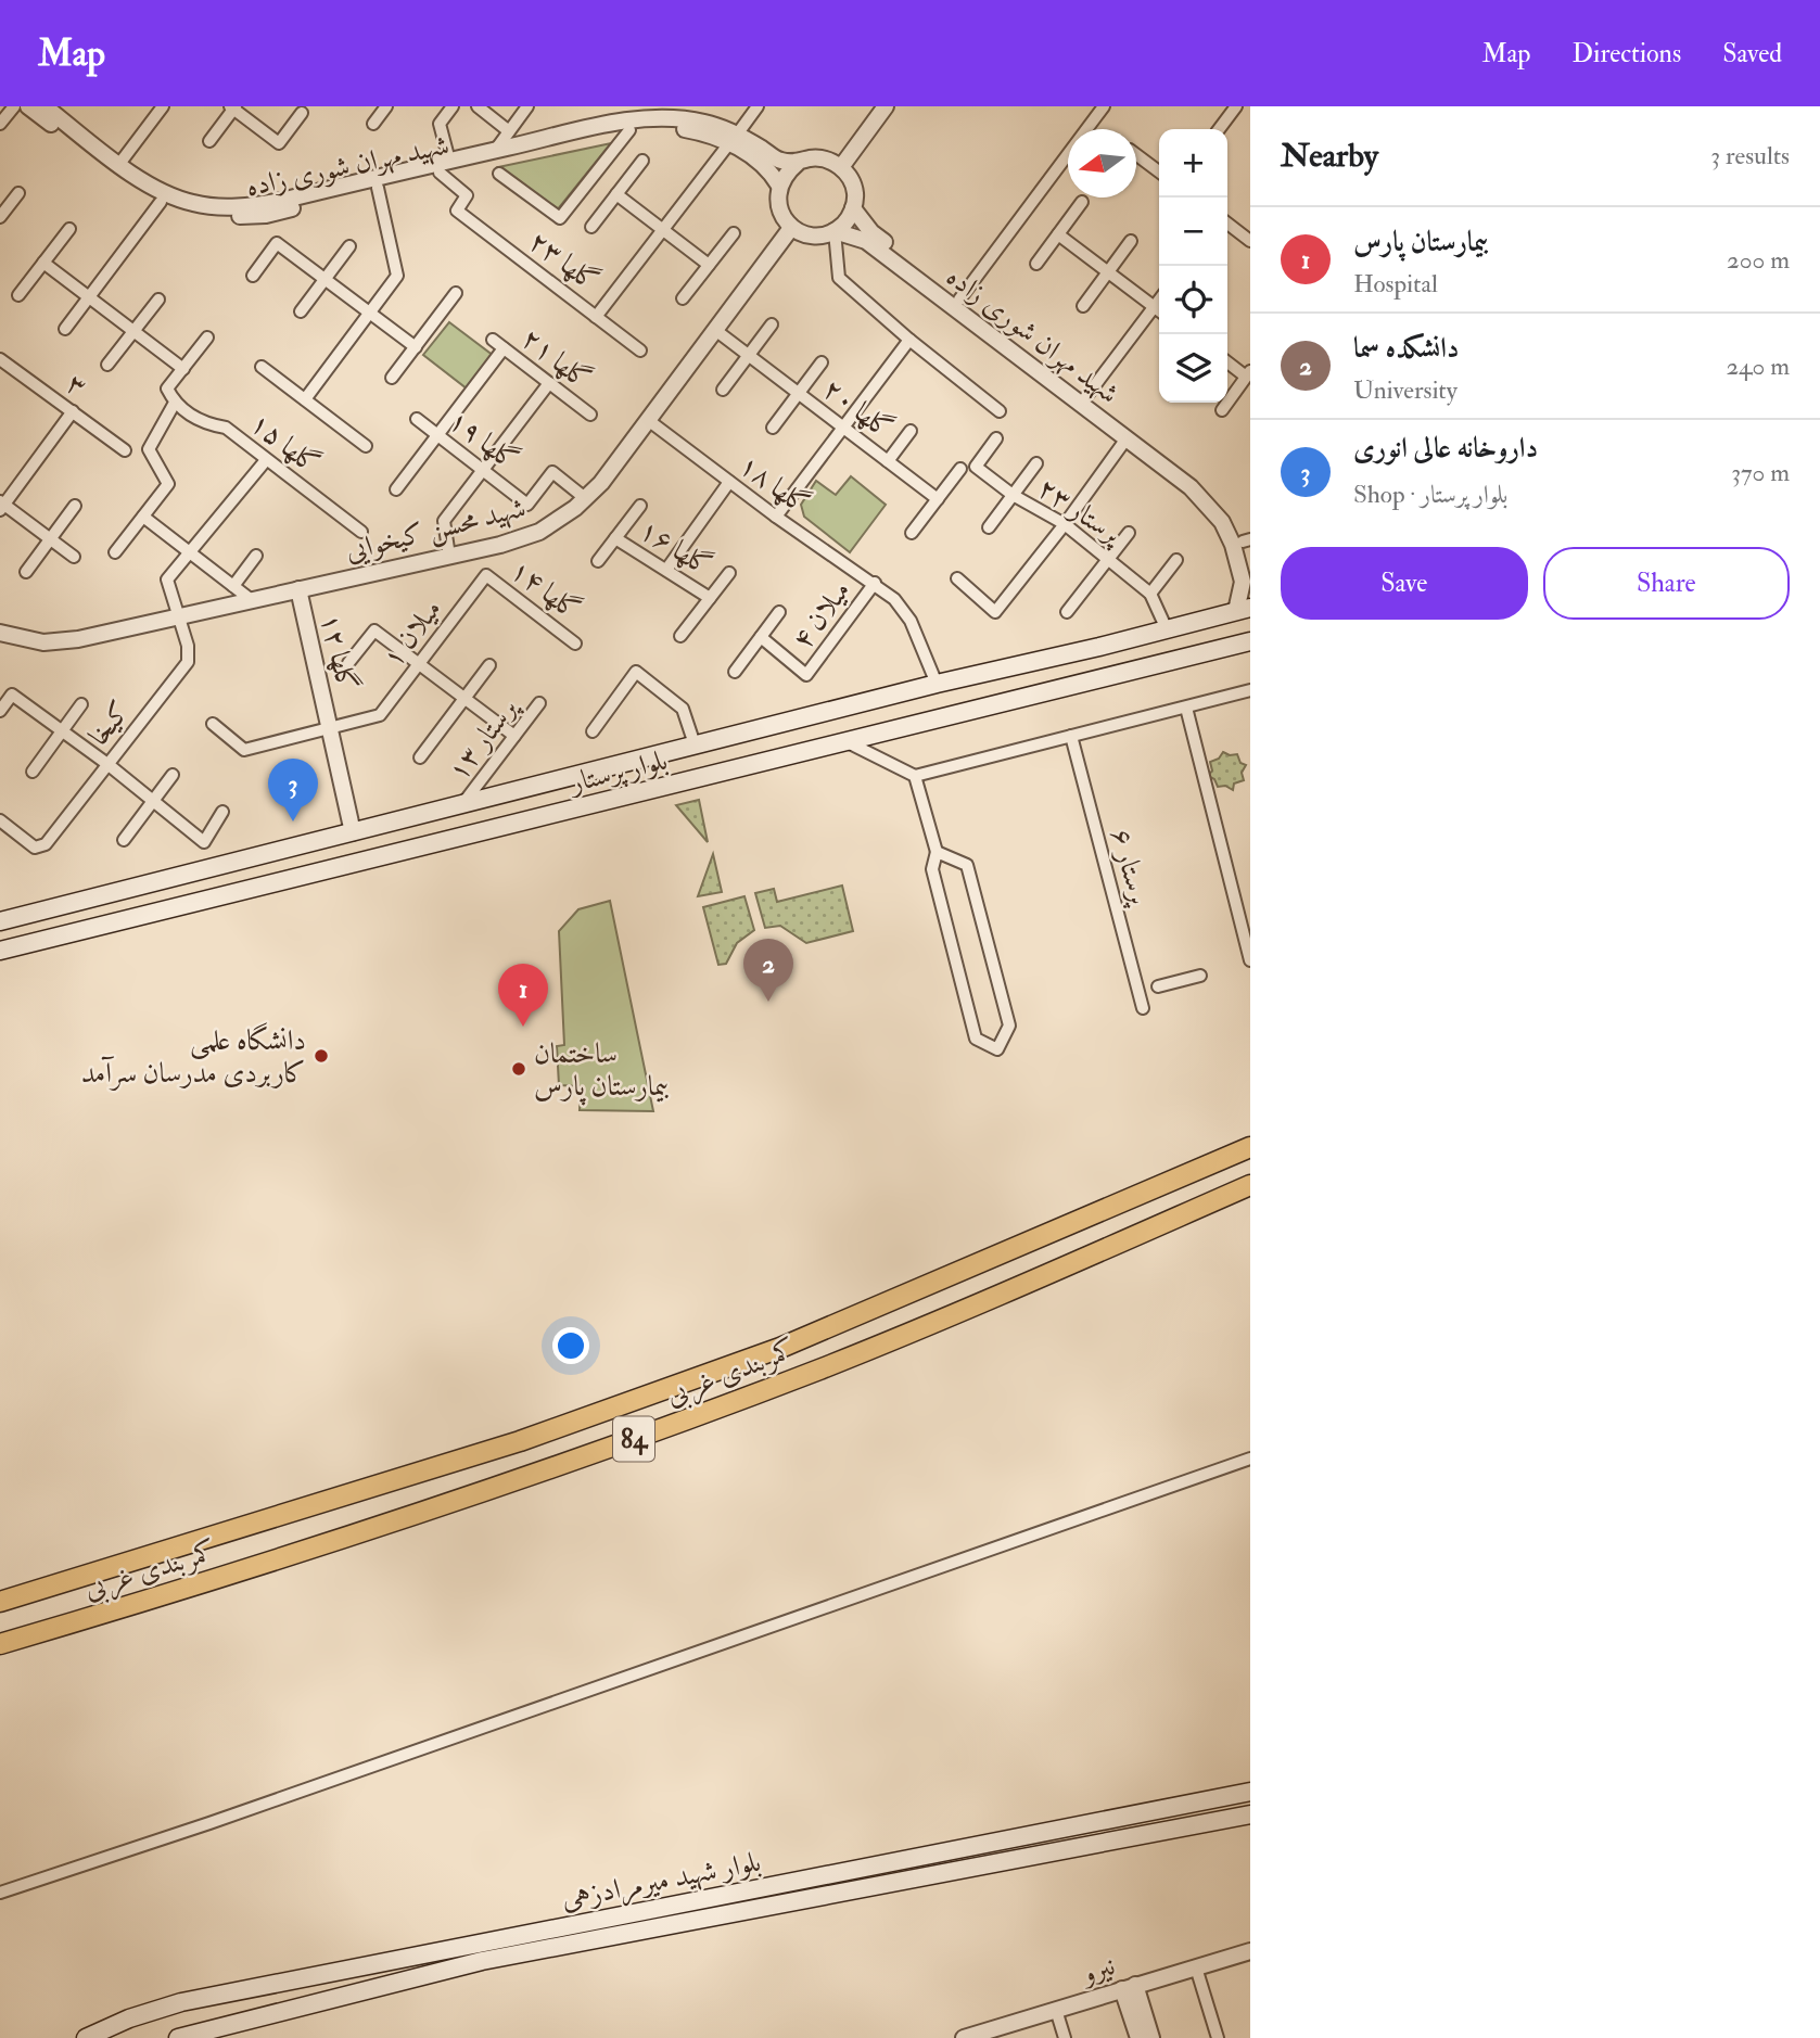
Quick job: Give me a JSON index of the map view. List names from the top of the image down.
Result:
{
  "streets": {
    "highway": ["کمربندی غربی", "84"],
    "main road": ["بلوار پرستار", "بلوار شهید میرمرادزهی"],
    "street": [
      "شهید مهران شوری زاده",
      "گلها ۲۳",
      "گلها ۲۱",
      "۳",
      "گلها ۲۰",
      "گلها ۱۹",
      "گلها ۱۵",
      "گلها ۱۸",
      "پرستار ۲۳",
      "شهید محسن کیخوایی",
      "گلها ۱۶",
      "گلها ۱۴",
      "میلان ۴",
      "میلان ۱",
      "گلها ۱۲",
      "کیخا",
      "پرستار ۱۳",
      "پرستار ۶",
      "نیرو"
    ]
  },
  "crossings": [
    ["شهید مهران شوری زاده", "گلها ۲۳"],
    ["شهید مهران شوری زاده", "شهید محسن کیخوایی"],
    ["شهید مهران شوری زاده", "بلوار پرستار"],
    ["گلها ۲۰", "شهید محسن کیخوایی"],
    ["گلها ۱۹", "شهید محسن کیخوایی"],
    ["گلها ۱۸", "شهید محسن کیخوایی"],
    ["گلها ۱۸", "میلان ۴"],
    ["گلها ۱۸", "بلوار پرستار"],
    ["پرستار ۲۳", "بلوار پرستار"],
    ["شهید محسن کیخوایی", "گلها ۱۲"],
    ["شهید محسن کیخوایی", "کیخا"],
    ["گلها ۱۴", "میلان ۱"],
    ["میلان ۱", "گلها ۱۲"],
    ["گلها ۱۲", "بلوار پرستار"],
    ["پرستار ۱۳", "بلوار پرستار"]
  ],
  "places": ["دانشگاه علمی کاربردی مدرسان سرآمد", "ساختمان بیمارستان پارس"],
  "north": "left",
  "page": {
    "header": "Map",
    "nav": ["Map", "Directions", "Saved"],
    "heading": ["Nearby", "3 results"],
    "map_buttons": ["+", "−"],
    "list": [
      {
        "mark": "1",
        "name": "بیمارستان پارس",
        "note": "Hospital",
        "value": "200 m"
      },
      {
        "mark": "2",
        "name": "دانشکده سما",
        "note": "University",
        "value": "240 m"
      },
      {
        "mark": "3",
        "name": "داروخانه عالی انوری",
        "note": "Shop · بلوار پرستار",
        "value": "370 m"
      }
    ],
    "buttons": ["Save", "Share"],
    "pins": ["3", "2", "1"]
  }
}
